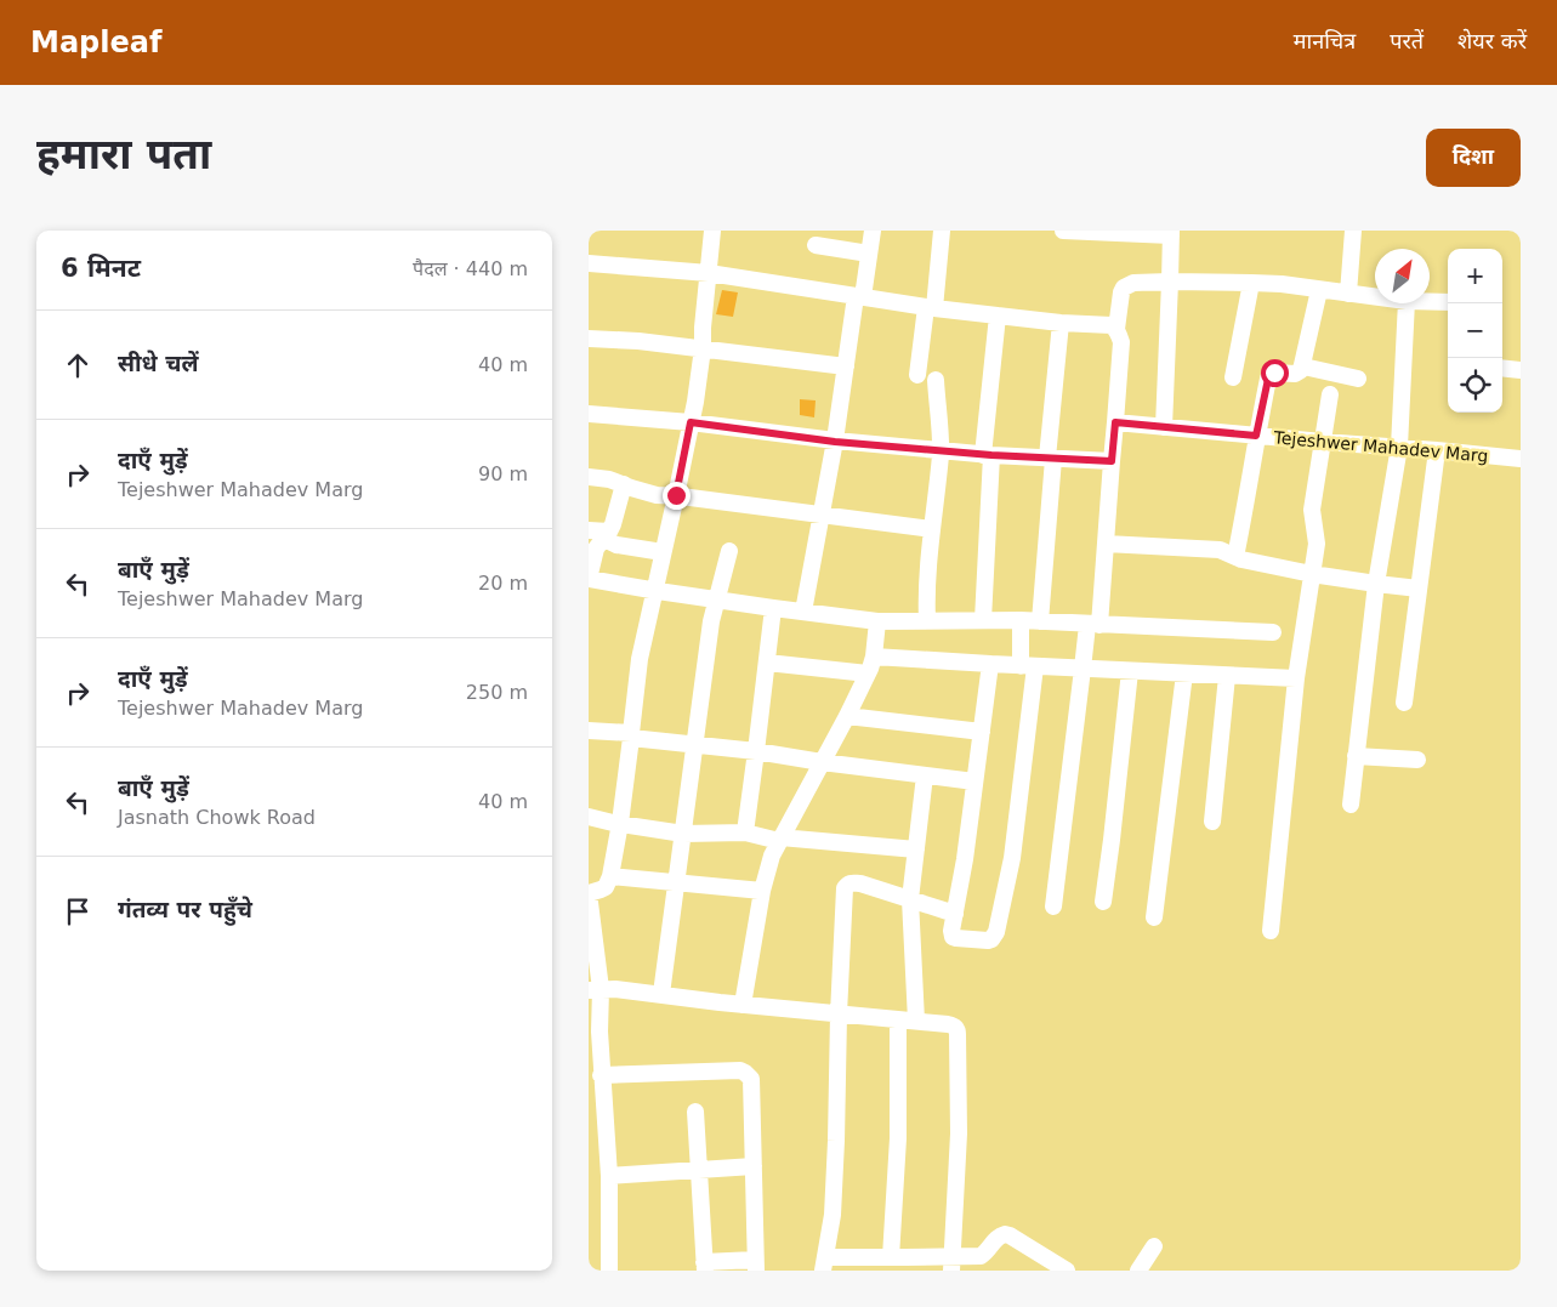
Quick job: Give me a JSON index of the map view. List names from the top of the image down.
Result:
{
  "streets": {
    "street": ["Tejeshwer Mahadev Marg"]
  },
  "north": "top right",
  "page": {
    "header": "Mapleaf",
    "nav": ["मानचित्र", "परतें", "शेयर करें"],
    "buttons": "दिशा",
    "title": "हमारा पता",
    "heading": ["6 मिनट", "पैदल · 440 m"],
    "map_buttons": ["+", "−"],
    "list": [
      ["सीधे चलें", "40 m"],
      ["दाएँ मुड़ें", "Tejeshwer Mahadev Marg", "90 m"],
      ["बाएँ मुड़ें", "Tejeshwer Mahadev Marg", "20 m"],
      ["दाएँ मुड़ें", "Tejeshwer Mahadev Marg", "250 m"],
      ["बाएँ मुड़ें", "Jasnath Chowk Road", "40 m"],
      "गंतव्य पर पहुँचे"
    ]
  }
}
